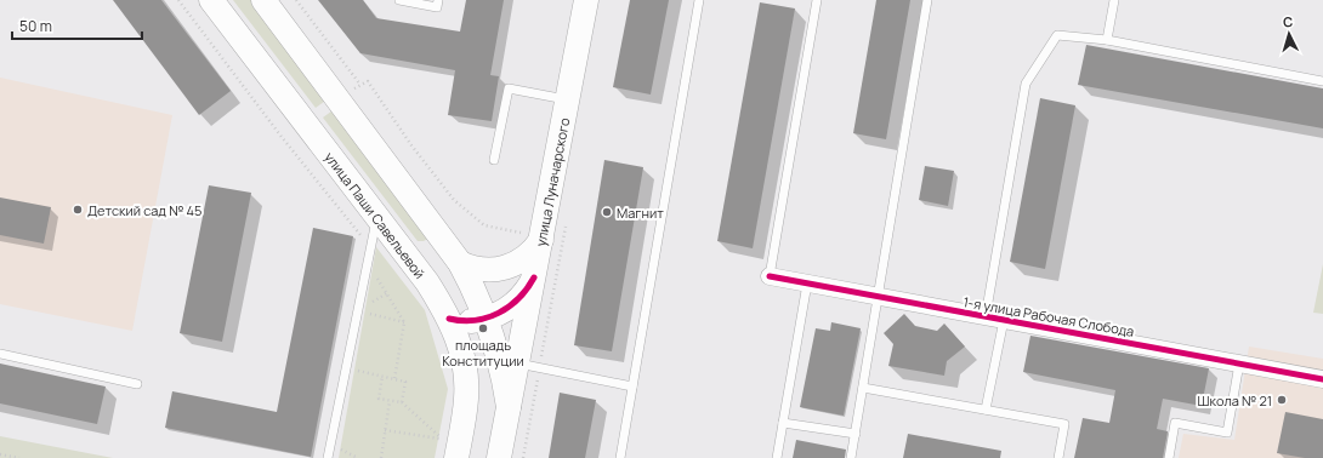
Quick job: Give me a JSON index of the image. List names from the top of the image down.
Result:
{
  "streets": {
    "main road": ["улица Луначарского", "улица Паши Савельевой"],
    "street": ["1-я улица Рабочая Слобода"]
  },
  "places": [
    "Детский сад № 45",
    "Магнит",
    "площадь Конституции",
    "Школа № 21"
  ],
  "scale_bar": "50 m",
  "north": "top"
}
